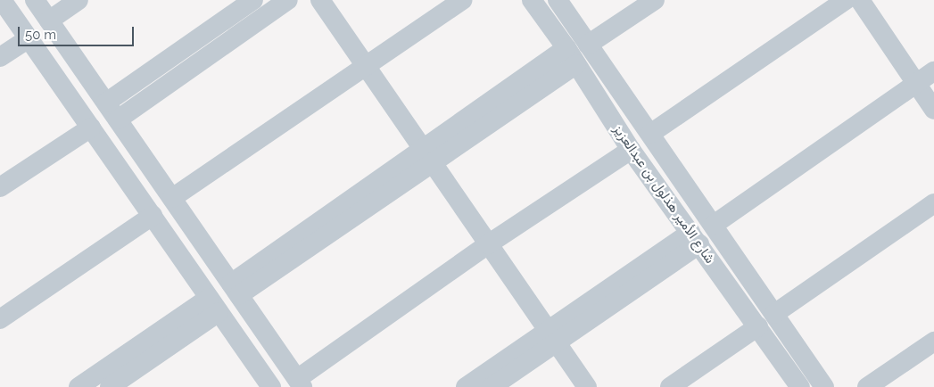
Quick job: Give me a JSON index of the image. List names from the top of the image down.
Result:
{
  "streets": {
    "street": ["شارع الأمير هذلول بن عبدالعزيز"]
  },
  "scale_bar": "50 m"
}
